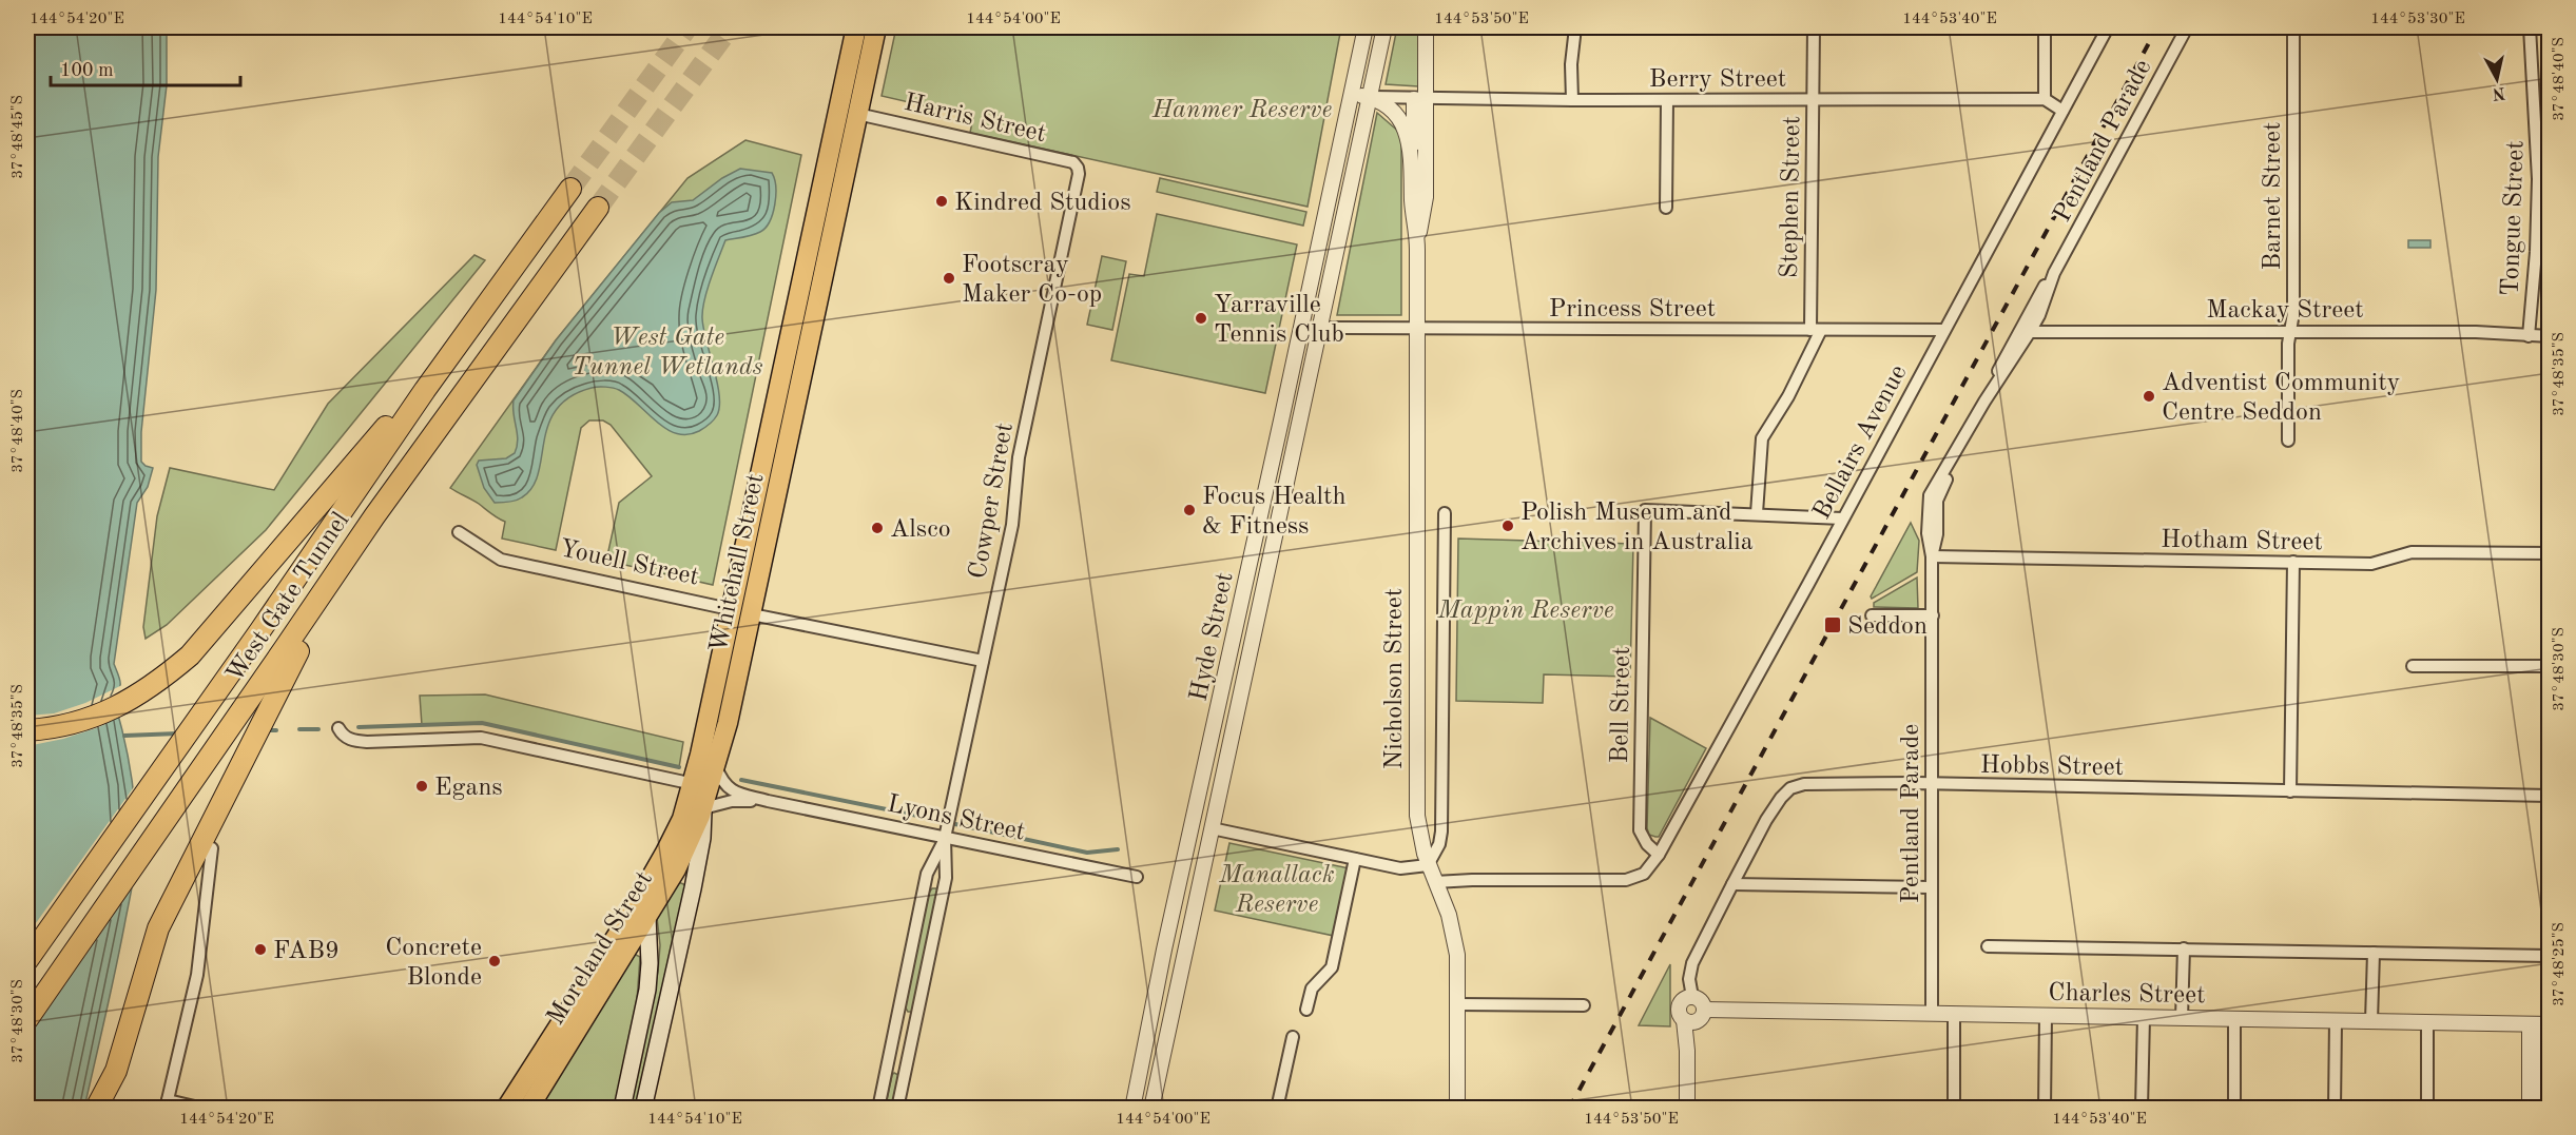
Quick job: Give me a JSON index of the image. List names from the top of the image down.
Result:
{
  "streets": {
    "highway": ["West Gate Tunnel"],
    "main road": ["Youell Street", "Whitehall Street", "Moreland Street"],
    "street": [
      "Berry Street",
      "Harris Street",
      "Pentland Parade",
      "Barnet Street",
      "Stephen Street",
      "Tongue Street",
      "Princess Street",
      "Mackay Street",
      "Bellairs Avenue",
      "Cowper Street",
      "Hotham Street",
      "Hyde Street",
      "Nicholson Street",
      "Bell Street",
      "Hobbs Street",
      "Lyons Street",
      "Charles Street"
    ]
  },
  "crossings": [
    ["Berry Street", "Stephen Street"],
    ["Berry Street", "Hyde Street"],
    ["Berry Street", "Nicholson Street"],
    ["Harris Street", "Cowper Street"],
    ["Harris Street", "Whitehall Street"],
    ["Pentland Parade", "Mackay Street"],
    ["Pentland Parade", "Hotham Street"],
    ["Pentland Parade", "Hobbs Street"],
    ["Pentland Parade", "Charles Street"],
    ["Barnet Street", "Mackay Street"],
    ["Stephen Street", "Princess Street"],
    ["Stephen Street", "Bell Street"],
    ["Tongue Street", "Mackay Street"],
    ["Princess Street", "Bellairs Avenue"],
    ["Princess Street", "Hyde Street"],
    ["Princess Street", "Nicholson Street"],
    ["Bellairs Avenue", "Nicholson Street"],
    ["Bellairs Avenue", "Bell Street"],
    ["Cowper Street", "Youell Street"],
    ["Cowper Street", "Lyons Street"],
    ["Youell Street", "Whitehall Street"],
    ["Whitehall Street", "Lyons Street"],
    ["Whitehall Street", "Moreland Street"],
    ["Hyde Street", "Nicholson Street"],
    ["Hobbs Street", "Charles Street"],
    ["Lyons Street", "Moreland Street"]
  ],
  "parks": [
    "Hanmer Reserve",
    "West Gate Tunnel Wetlands",
    "Mappin Reserve",
    "Manallack Reserve"
  ],
  "places": {
    "other": [
      "Kindred Studios",
      "Footscray Maker Co-op",
      "Yarraville Tennis Club",
      "Adventist Community Centre Seddon",
      "Focus Health & Fitness",
      "Polish Museum and Archives in Australia",
      "Alsco",
      "Egans",
      "FAB9",
      "Concrete Blonde"
    ],
    "transit": ["Seddon"]
  },
  "scale_bar": "100 m",
  "north": "bottom",
  "coordinates": [
    "144°54'20\"E",
    "144°54'10\"E",
    "144°54'00\"E",
    "144°53'50\"E",
    "144°53'40\"E",
    "144°53'30\"E",
    "37°48'40\"S",
    "37°48'45\"S",
    "37°48'35\"S",
    "37°48'30\"S",
    "37°48'25\"S"
  ]
}
